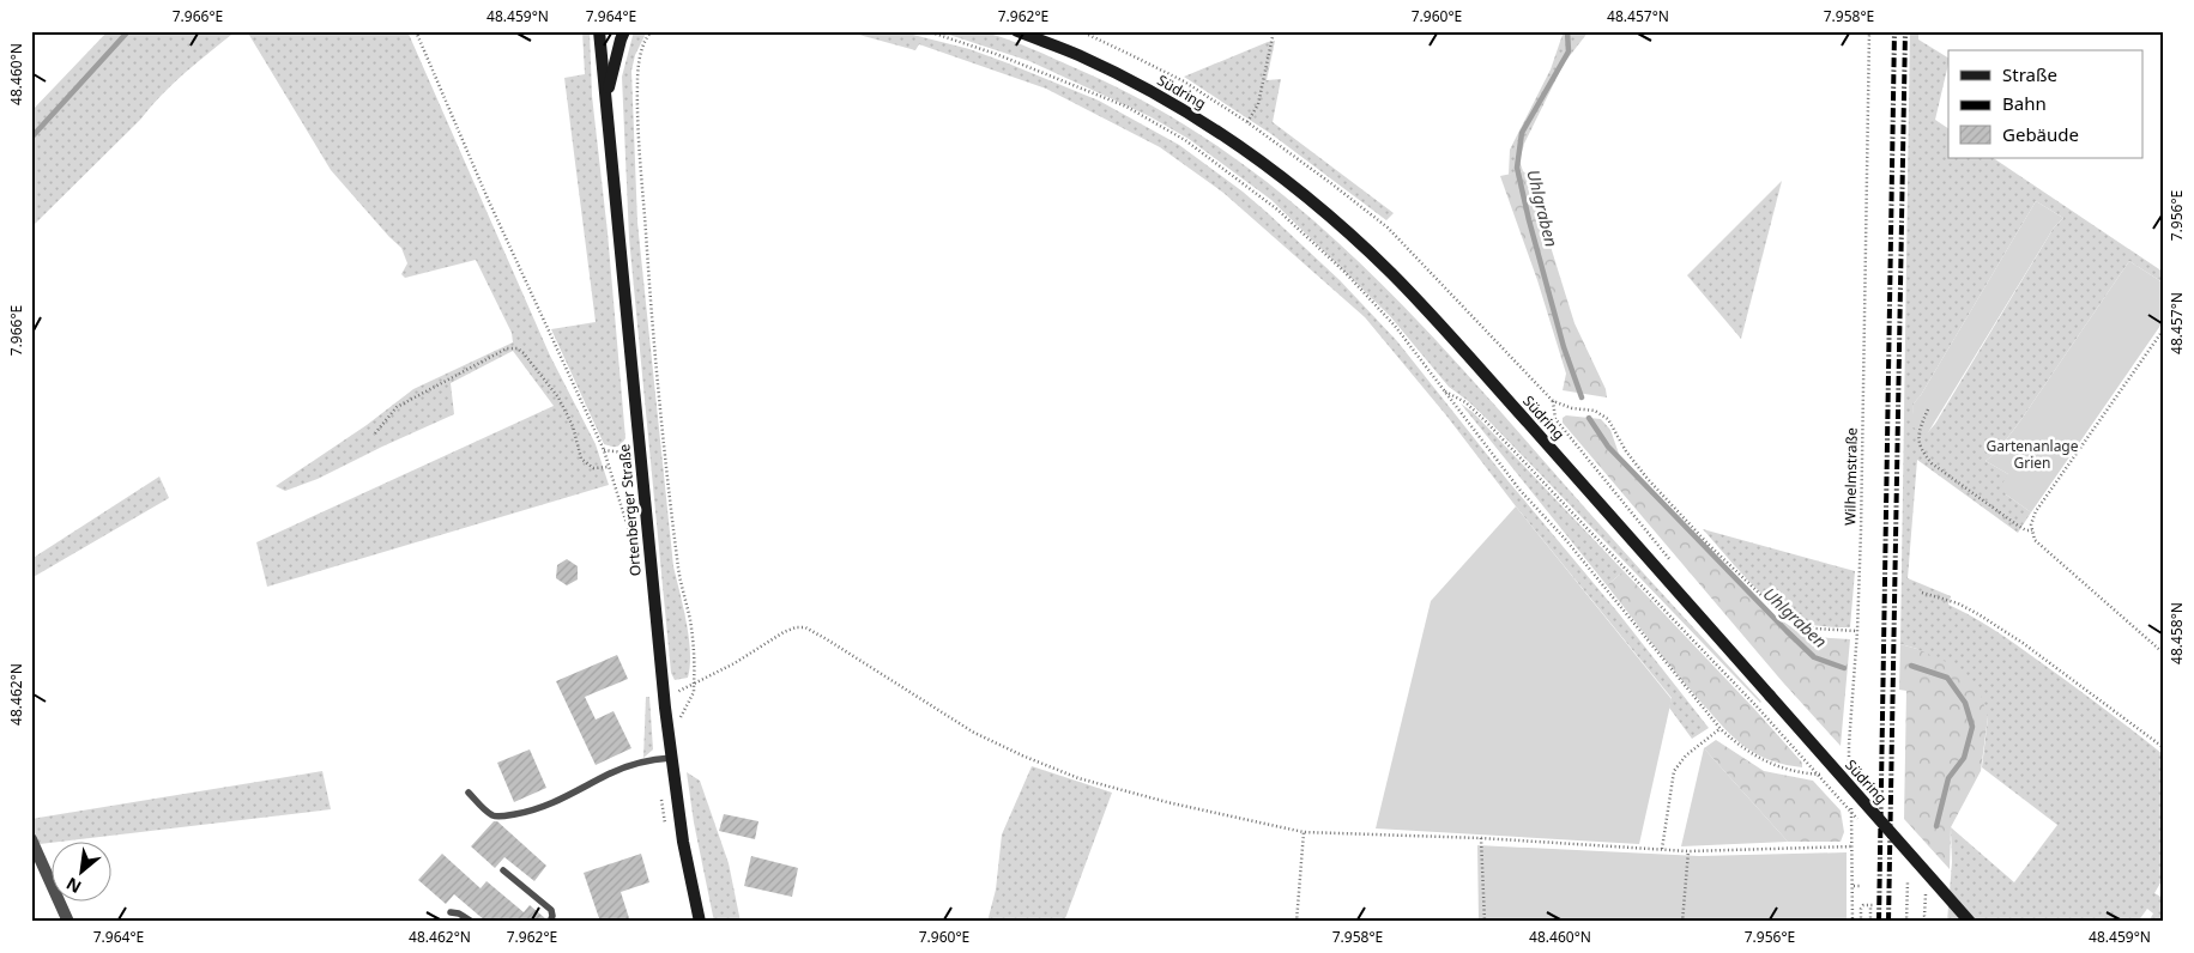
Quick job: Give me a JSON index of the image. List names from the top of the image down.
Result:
{
  "streets": {
    "street": ["Südring", "Ortenberger Straße"],
    "path": ["Wilhelmstraße"]
  },
  "water": ["Uhlgraben"],
  "parks": ["Gartenanlage Grien"],
  "legend": ["Straße", "Bahn", "Gebäude"],
  "north": "bottom left",
  "coordinates": [
    "7.966°E",
    "48.459°N",
    "7.964°E",
    "7.962°E",
    "7.960°E",
    "48.457°N",
    "7.958°E",
    "48.460°N",
    "7.956°E",
    "48.458°N",
    "48.462°N"
  ]
}
